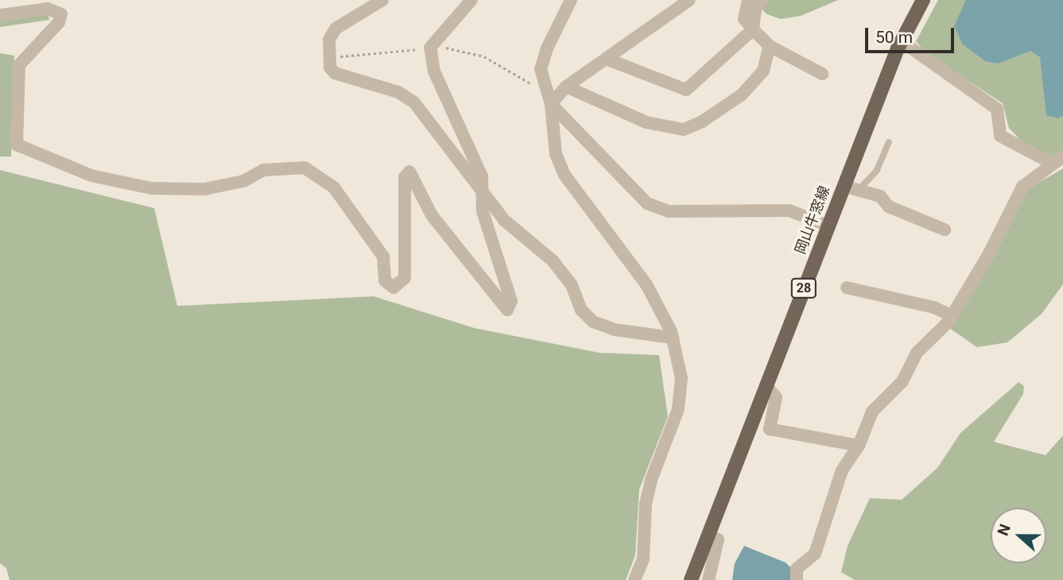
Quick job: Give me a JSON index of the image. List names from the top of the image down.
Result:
{
  "streets": {
    "main road": ["岡山牛窓線", "28"]
  },
  "scale_bar": "50 m",
  "north": "left"
}
